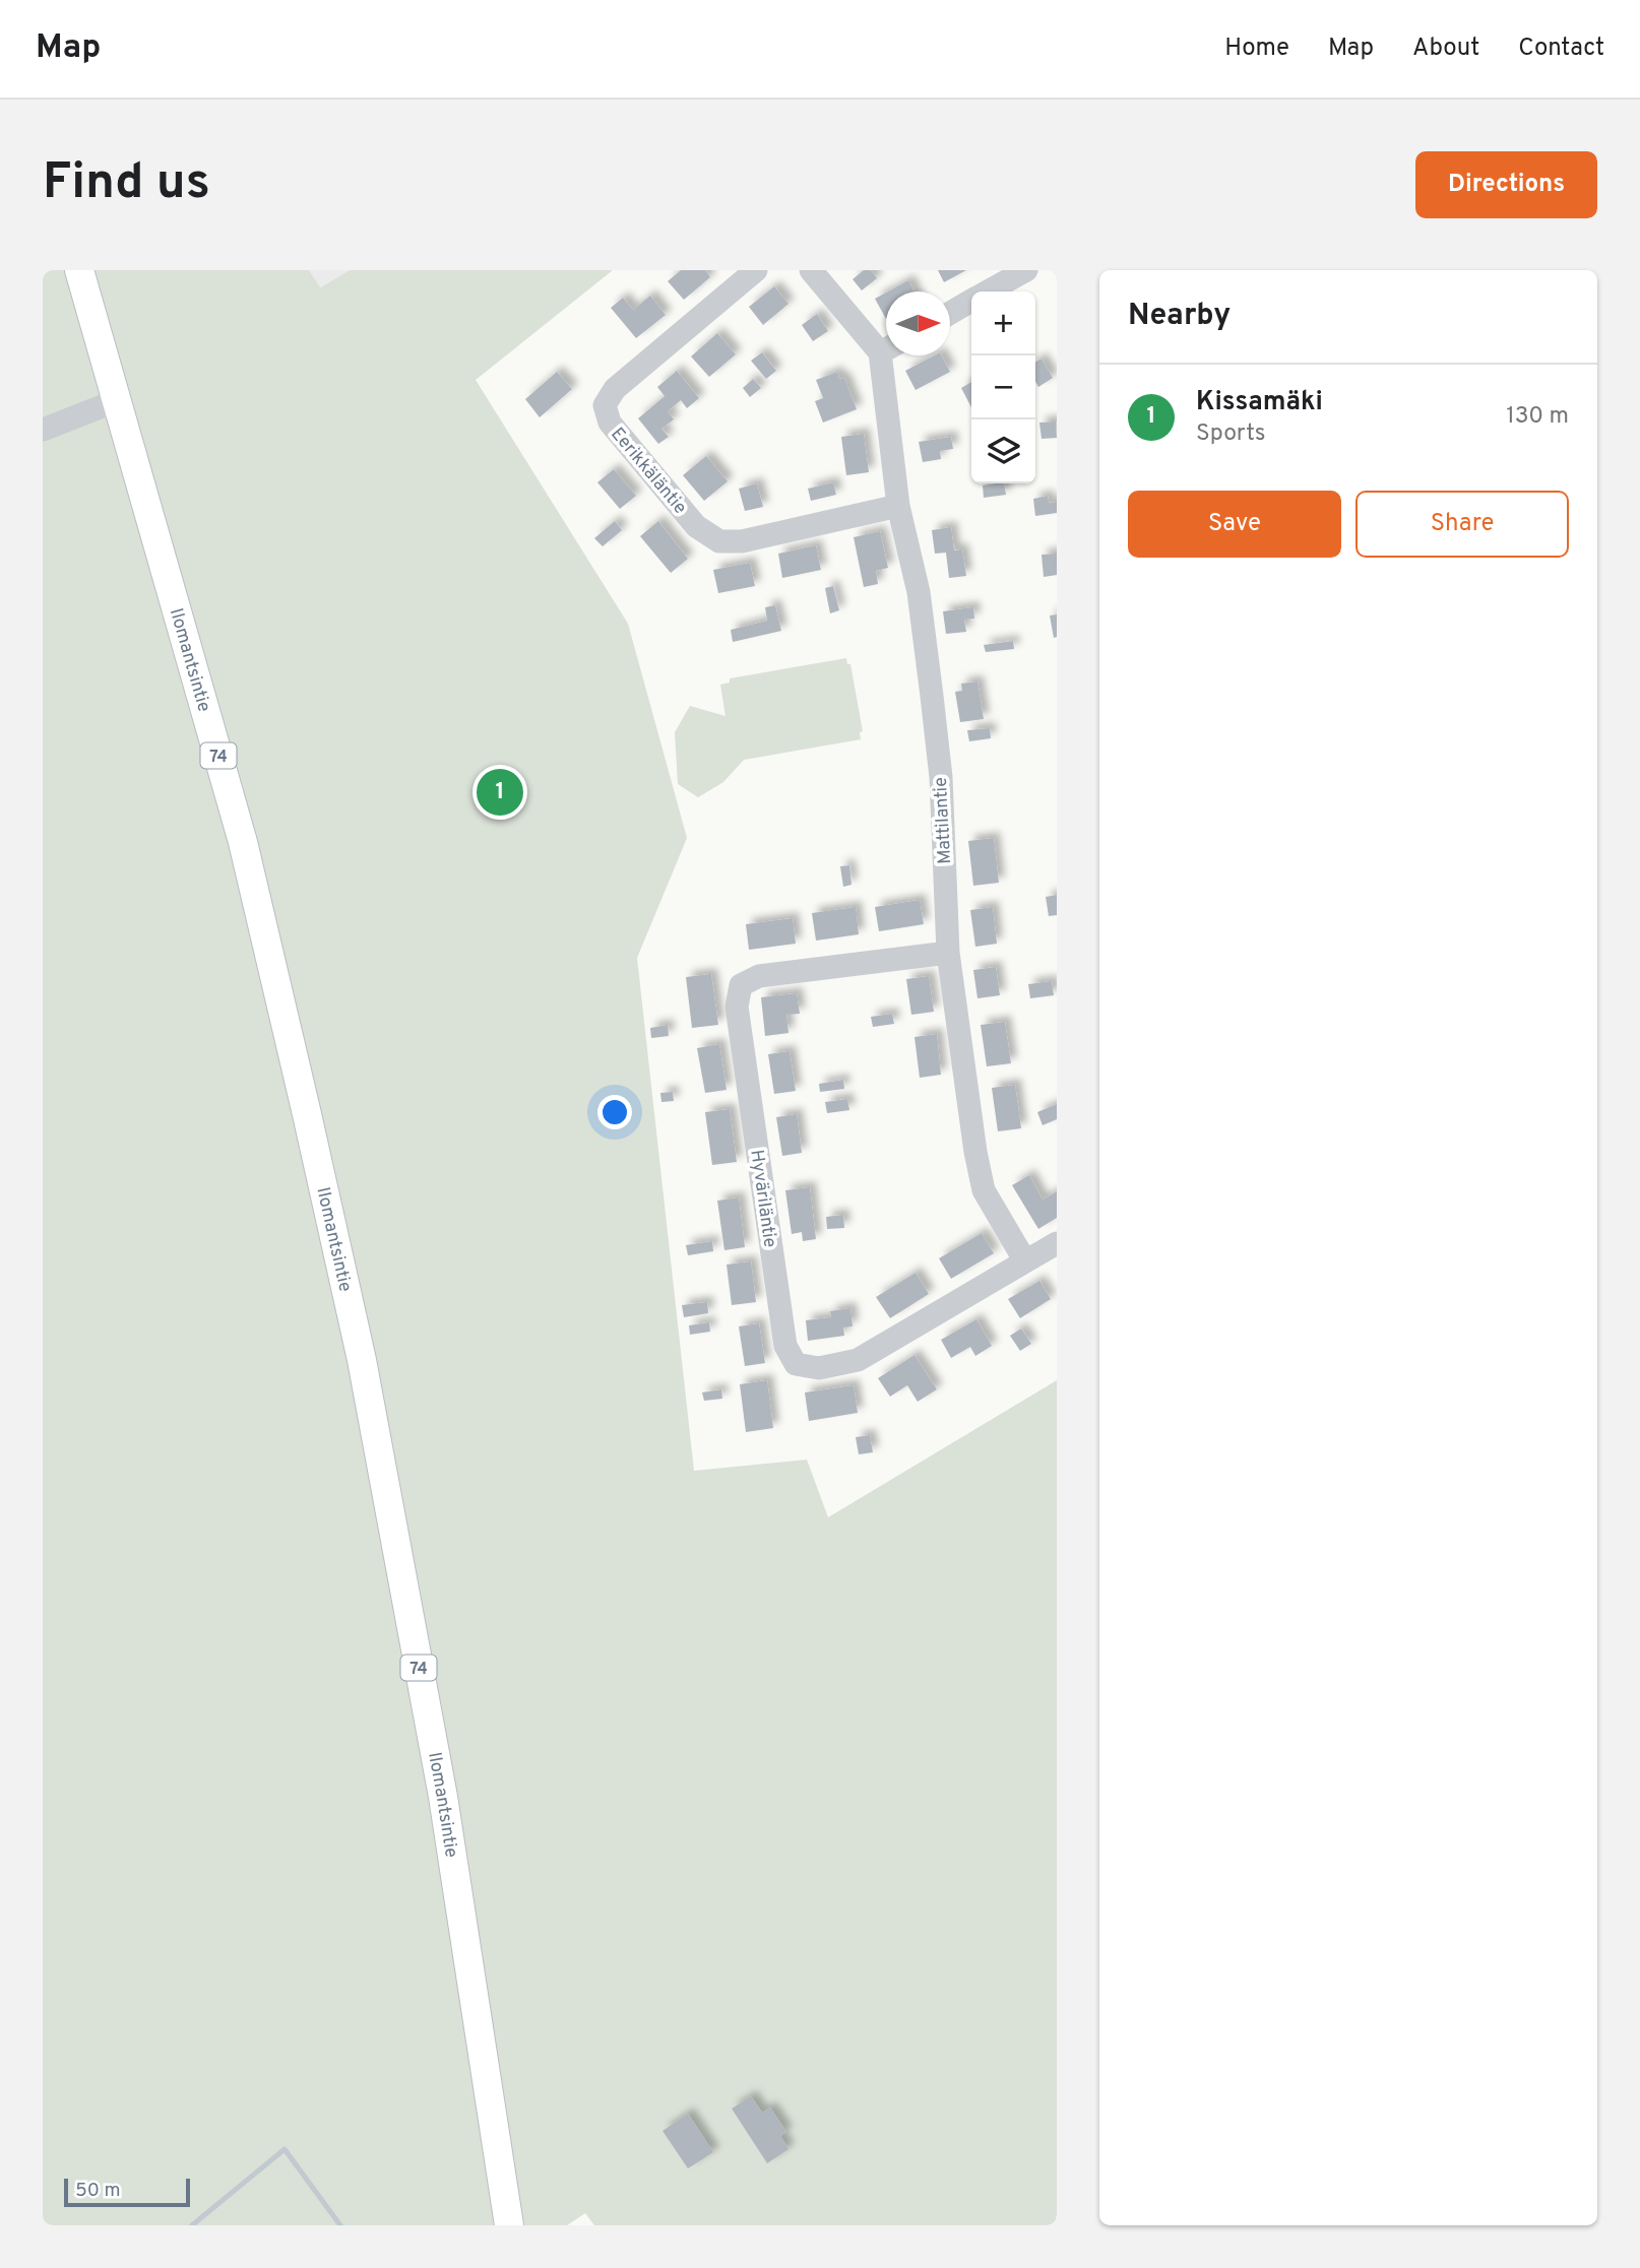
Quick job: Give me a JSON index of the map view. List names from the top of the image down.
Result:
{
  "streets": {
    "main road": ["Ilomantsintie", "74"],
    "street": ["Eerikkäläntie", "Mattilantie", "Hyväriläntie"]
  },
  "crossings": [
    ["Eerikkäläntie", "Mattilantie"],
    ["Mattilantie", "Hyväriläntie"]
  ],
  "scale_bar": "50 m",
  "north": "right",
  "page": {
    "header": "Map",
    "nav": [
      "Home",
      "Map",
      "About",
      "Contact"
    ],
    "buttons": [
      "Directions",
      ["Save", "Share"]
    ],
    "title": "Find us",
    "heading": "Nearby",
    "map_buttons": ["+", "−"],
    "list": [
      {
        "mark": "1",
        "name": "Kissamäki",
        "note": "Sports",
        "value": "130 m"
      }
    ],
    "pins": "1",
    "scale": "50 m"
  }
}
